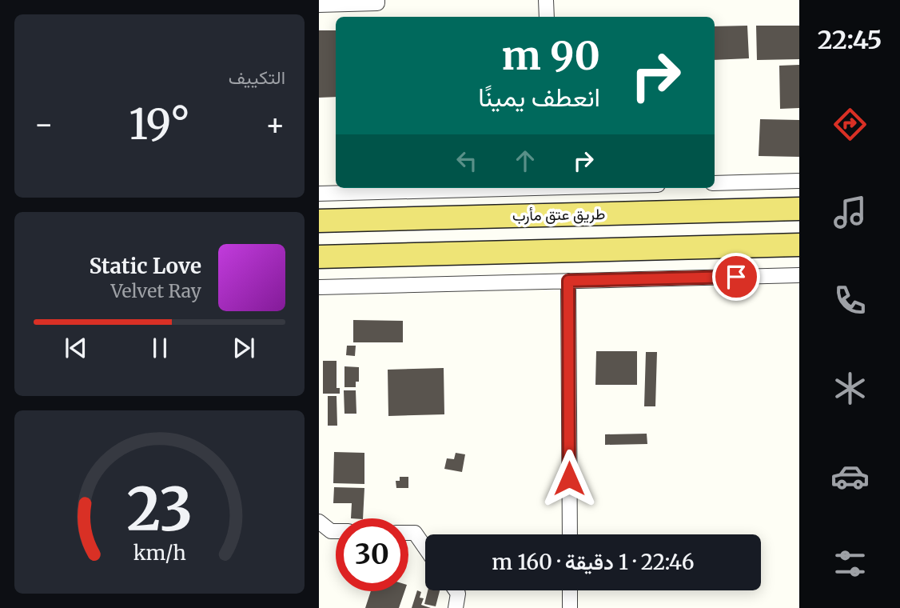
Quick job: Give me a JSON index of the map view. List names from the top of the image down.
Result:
{
  "streets": {
    "main road": ["طريق عتق مأرب"]
  },
  "page": {
    "tabs": "22:45",
    "tile": "التكييف",
    "turn": ["90 m", "انعطف يمينًا"],
    "heat": ["−", "19°", "+"],
    "song": ["Static Love", "Velvet Ray"],
    "limit": "30",
    "trip": "22:46 · 1 دقيقة · 160 m",
    "gauge": ["23", "km/h"]
  }
}
